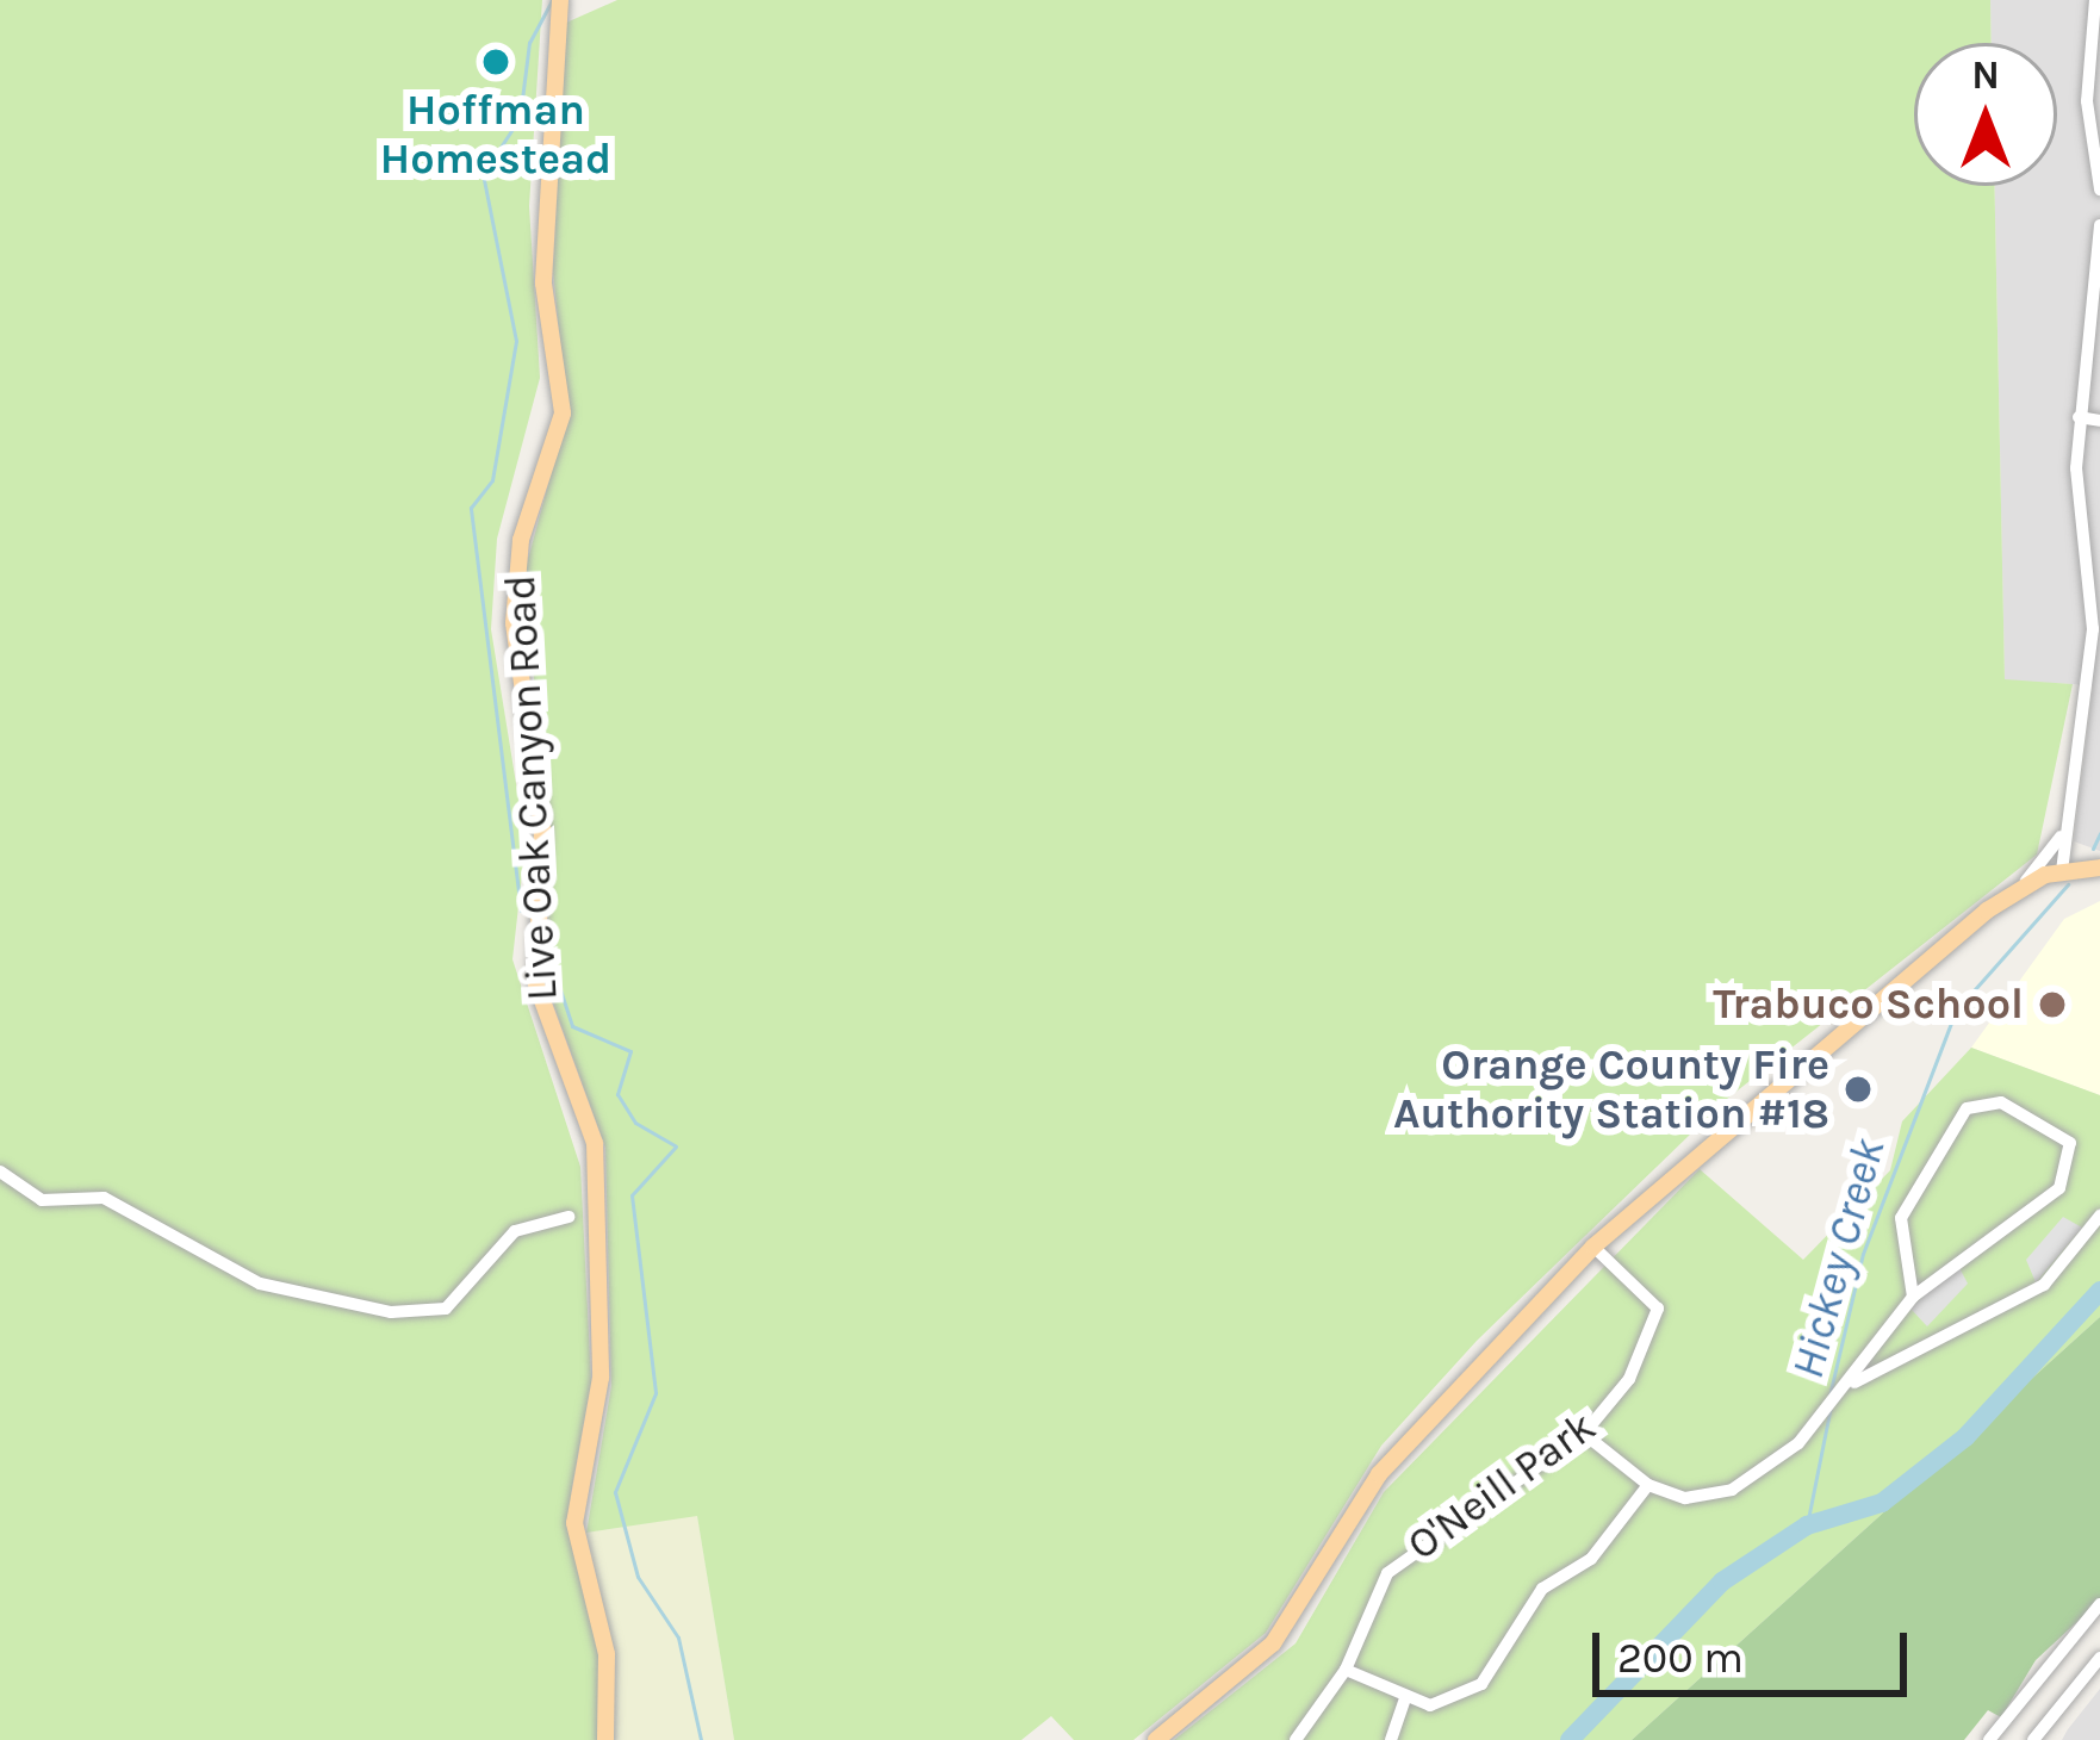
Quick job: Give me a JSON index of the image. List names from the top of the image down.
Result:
{
  "streets": {
    "main road": ["Live Oak Canyon Road"],
    "street": ["O'Neill Park"]
  },
  "water": ["Hickey Creek"],
  "places": ["Hoffman Homestead", "Trabuco School", "Orange County Fire Authority Station #18"],
  "scale_bar": "200 m",
  "north": "top"
}
